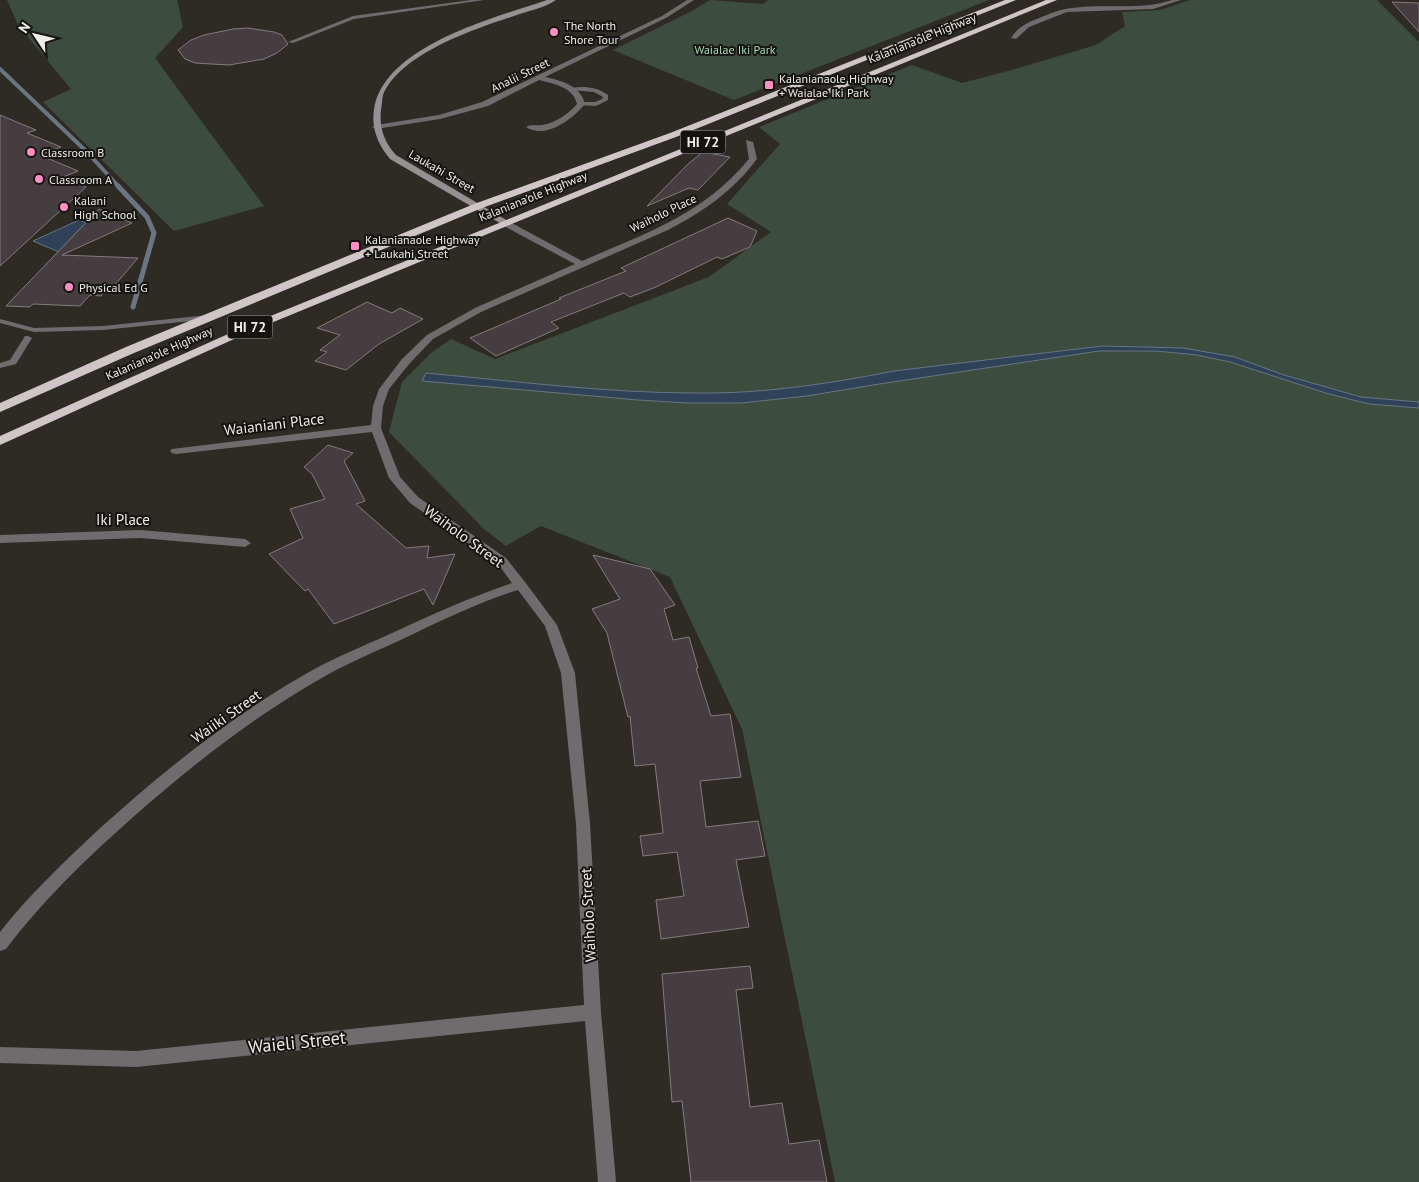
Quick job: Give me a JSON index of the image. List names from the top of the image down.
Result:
{
  "streets": {
    "highway": ["Kalaniana’ole Highway", "HI 72"],
    "street": [
      "Analii Street",
      "Laukahi Street",
      "Waiholo Place",
      "Waianiani Place",
      "Iki Place",
      "Waiholo Street",
      "Waiiki Street",
      "Waieli Street"
    ]
  },
  "crossings": [
    ["Kalaniana’ole Highway", "Laukahi Street"],
    ["Analii Street", "Laukahi Street"],
    ["Waiholo Place", "Waiholo Street"],
    ["Waianiani Place", "Waiholo Street"],
    ["Waiholo Street", "Waiiki Street"],
    ["Waiholo Street", "Waieli Street"]
  ],
  "parks": ["Waialae Iki Park"],
  "places": {
    "other": [
      "The North Shore Tour",
      "Classroom B",
      "Classroom A",
      "Kalani High School",
      "Physical Ed G"
    ],
    "transit": ["Kalanianaole Highway + Waialae Iki Park", "Kalanianaole Highway + Laukahi Street"]
  },
  "north": "top left"
}
